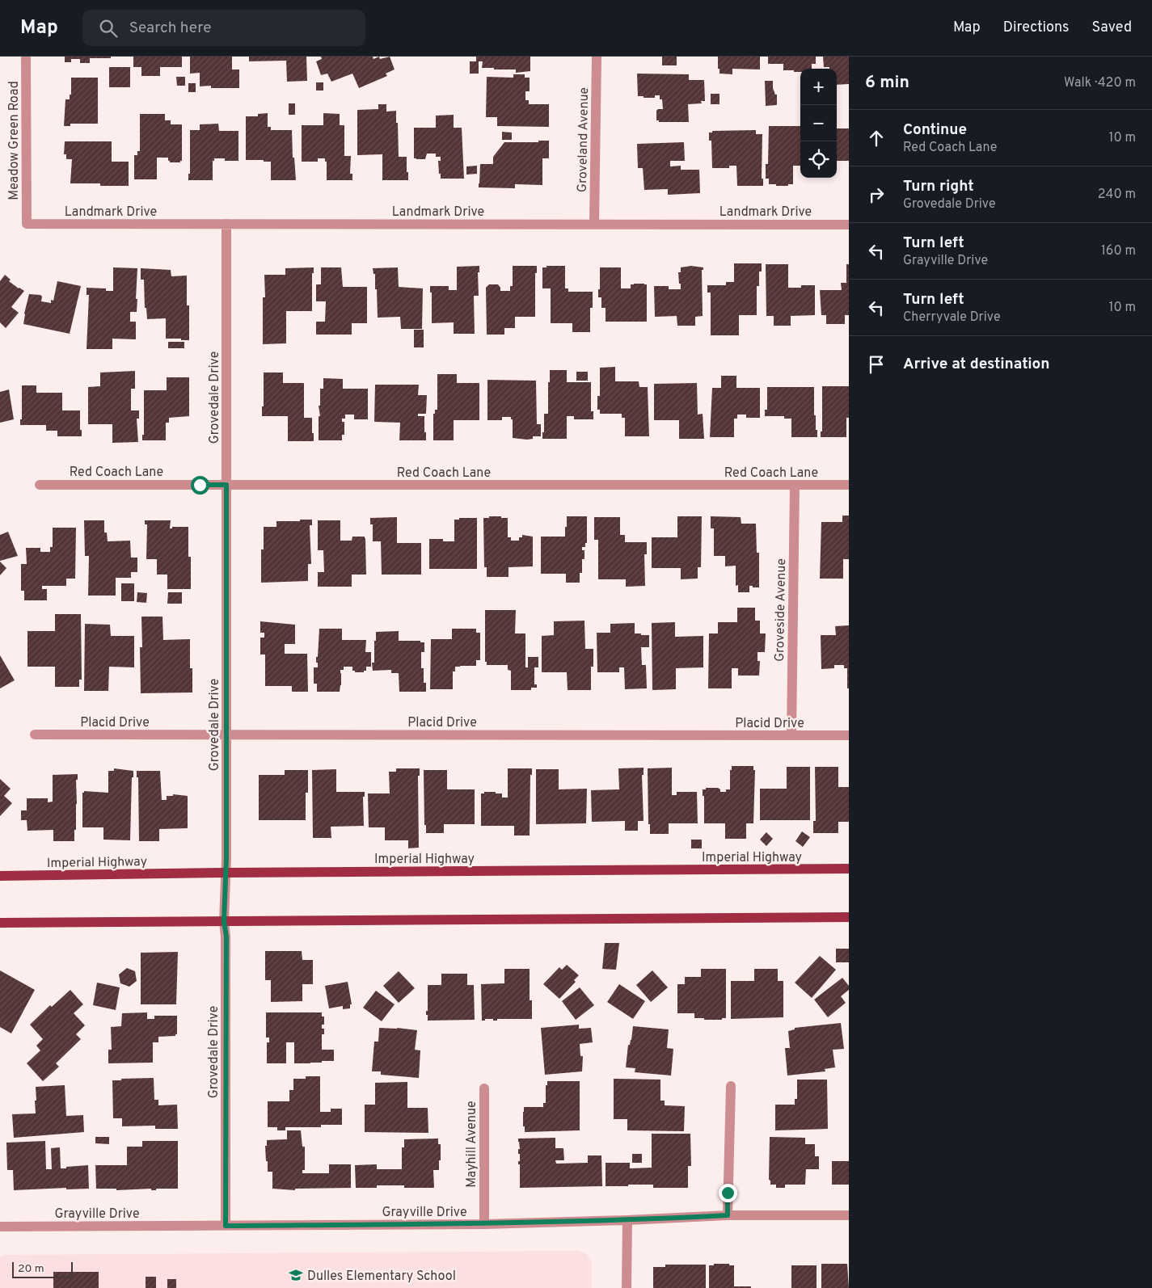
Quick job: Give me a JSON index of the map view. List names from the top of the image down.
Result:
{
  "streets": {
    "main road": ["Imperial Highway"],
    "street": [
      "Groveland Avenue",
      "Meadow Green Road",
      "Landmark Drive",
      "Grovedale Drive",
      "Red Coach Lane",
      "Groveside Avenue",
      "Placid Drive",
      "Mayhill Avenue",
      "Grayville Drive"
    ]
  },
  "crossings": [
    ["Groveland Avenue", "Landmark Drive"],
    ["Meadow Green Road", "Landmark Drive"],
    ["Landmark Drive", "Grovedale Drive"],
    ["Grovedale Drive", "Red Coach Lane"],
    ["Grovedale Drive", "Placid Drive"],
    ["Grovedale Drive", "Imperial Highway"],
    ["Grovedale Drive", "Grayville Drive"],
    ["Red Coach Lane", "Groveside Avenue"],
    ["Groveside Avenue", "Placid Drive"],
    ["Mayhill Avenue", "Grayville Drive"]
  ],
  "places": {
    "school or university": ["Dulles Elementary School"]
  },
  "scale_bar": "20 m",
  "page": {
    "header": "Map",
    "search": "Search here",
    "nav": ["Map", "Directions", "Saved"],
    "heading": ["6 min", "Walk · 420 m"],
    "map_buttons": ["+", "−"],
    "list": [
      ["Continue", "Red Coach Lane", "10 m"],
      ["Turn right", "Grovedale Drive", "240 m"],
      ["Turn left", "Grayville Drive", "160 m"],
      ["Turn left", "Cherryvale Drive", "10 m"],
      "Arrive at destination"
    ],
    "scale": "20 m"
  }
}
